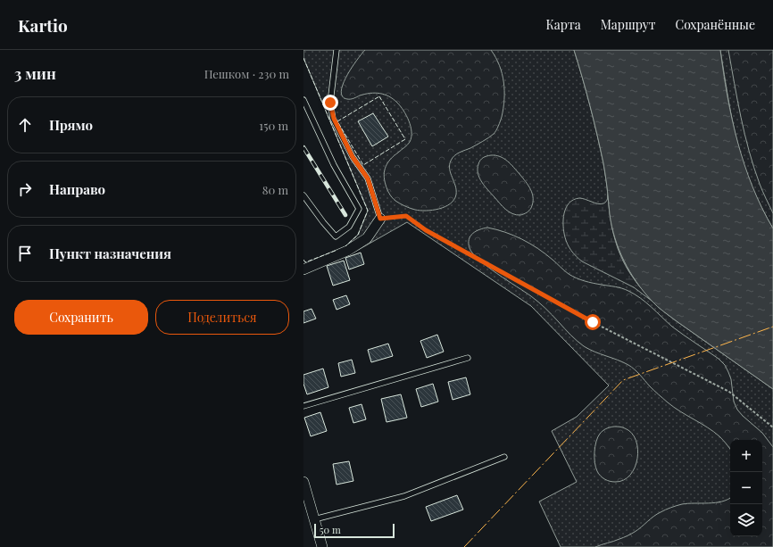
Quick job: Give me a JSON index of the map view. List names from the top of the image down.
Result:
{
  "scale_bar": "50 m",
  "page": {
    "header": "Kartio",
    "nav": ["Карта", "Маршрут", "Сохранённые"],
    "heading": ["3 мин", "Пешком · 230 m"],
    "list": [
      ["Прямо", "150 m"],
      ["Направо", "80 m"],
      "Пункт назначения"
    ],
    "buttons": ["Сохранить", "Поделиться"],
    "map_buttons": ["+", "−"],
    "scale": "50 m"
  }
}
